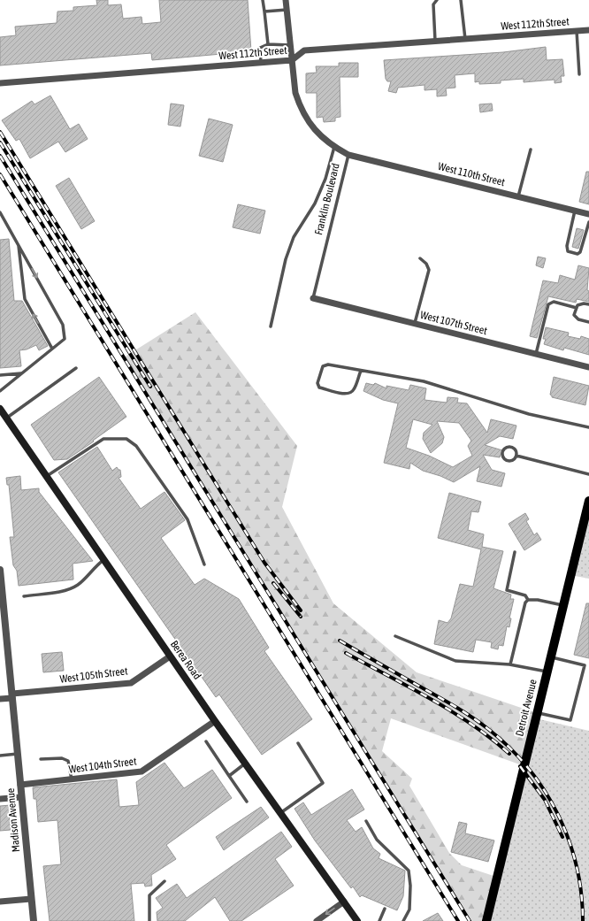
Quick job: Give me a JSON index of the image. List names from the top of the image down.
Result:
{
  "streets": {
    "main road": ["Berea Road", "Detroit Avenue"],
    "street": [
      "West 112th Street",
      "West 110th Street",
      "Franklin Boulevard",
      "West 107th Street",
      "West 105th Street",
      "West 104th Street",
      "Madison Avenue"
    ]
  },
  "crossings": [
    ["West 112th Street", "Franklin Boulevard"],
    ["West 110th Street", "Franklin Boulevard"],
    ["Franklin Boulevard", "West 107th Street"],
    ["Berea Road", "West 105th Street"],
    ["Berea Road", "West 104th Street"],
    ["West 105th Street", "Madison Avenue"],
    ["West 104th Street", "Madison Avenue"]
  ]
}
